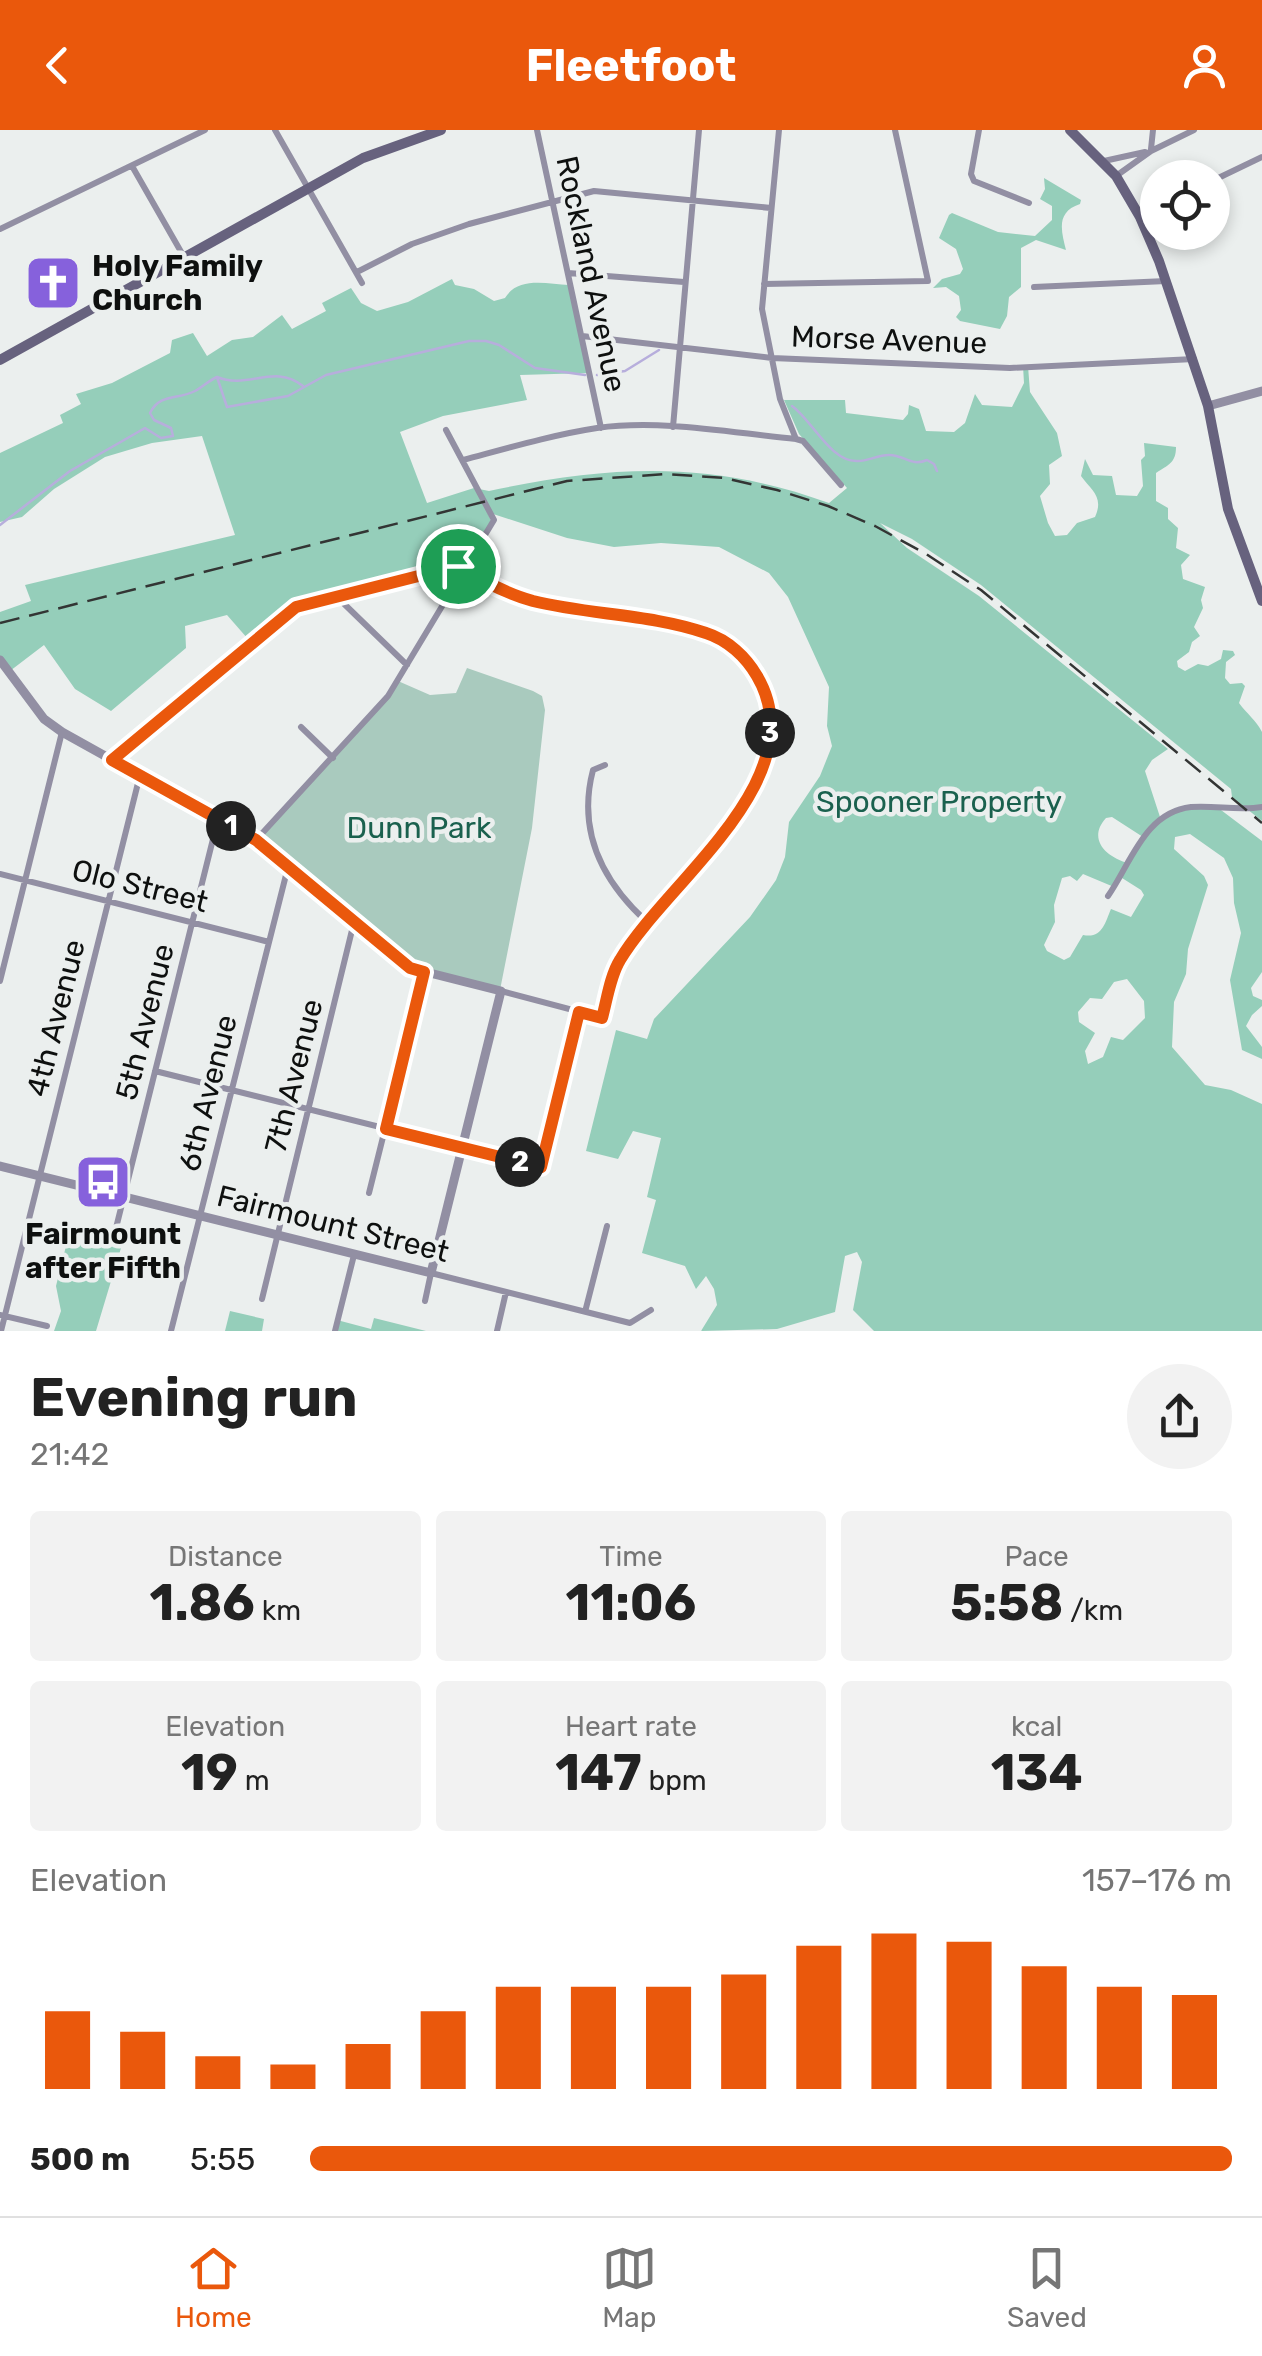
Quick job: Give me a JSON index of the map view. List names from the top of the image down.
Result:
{
  "streets": {
    "street": [
      "Rockland Avenue",
      "Morse Avenue",
      "Olo Street",
      "4th Avenue",
      "5th Avenue",
      "7th Avenue",
      "6th Avenue",
      "Fairmount Street"
    ]
  },
  "crossings": [
    ["Rockland Avenue", "Morse Avenue"],
    ["Olo Street", "4th Avenue"],
    ["Olo Street", "5th Avenue"],
    ["Olo Street", "6th Avenue"],
    ["4th Avenue", "Fairmount Street"],
    ["5th Avenue", "Fairmount Street"],
    ["7th Avenue", "Fairmount Street"],
    ["6th Avenue", "Fairmount Street"]
  ],
  "parks": ["Spooner Property", "Dunn Park"],
  "places": {
    "church": ["Holy Family Church"],
    "bus stop": ["Fairmount after Fifth"]
  },
  "page": {
    "header": "Fleetfoot",
    "pins": ["3", "1", "2"],
    "heading": ["Evening run", "21:42"],
    "stats": [
      ["Distance", "1.86 km"],
      ["Time", "11:06"],
      ["Pace", "5:58 /km"],
      ["Elevation", "19 m"],
      ["Heart rate", "147 bpm"],
      ["kcal", "134"]
    ],
    "chart": ["Elevation", "157–176 m"],
    "list": [
      {
        "name": "500 m",
        "note": "5:55"
      }
    ],
    "tabs": ["Home", "Map", "Saved"]
  }
}
